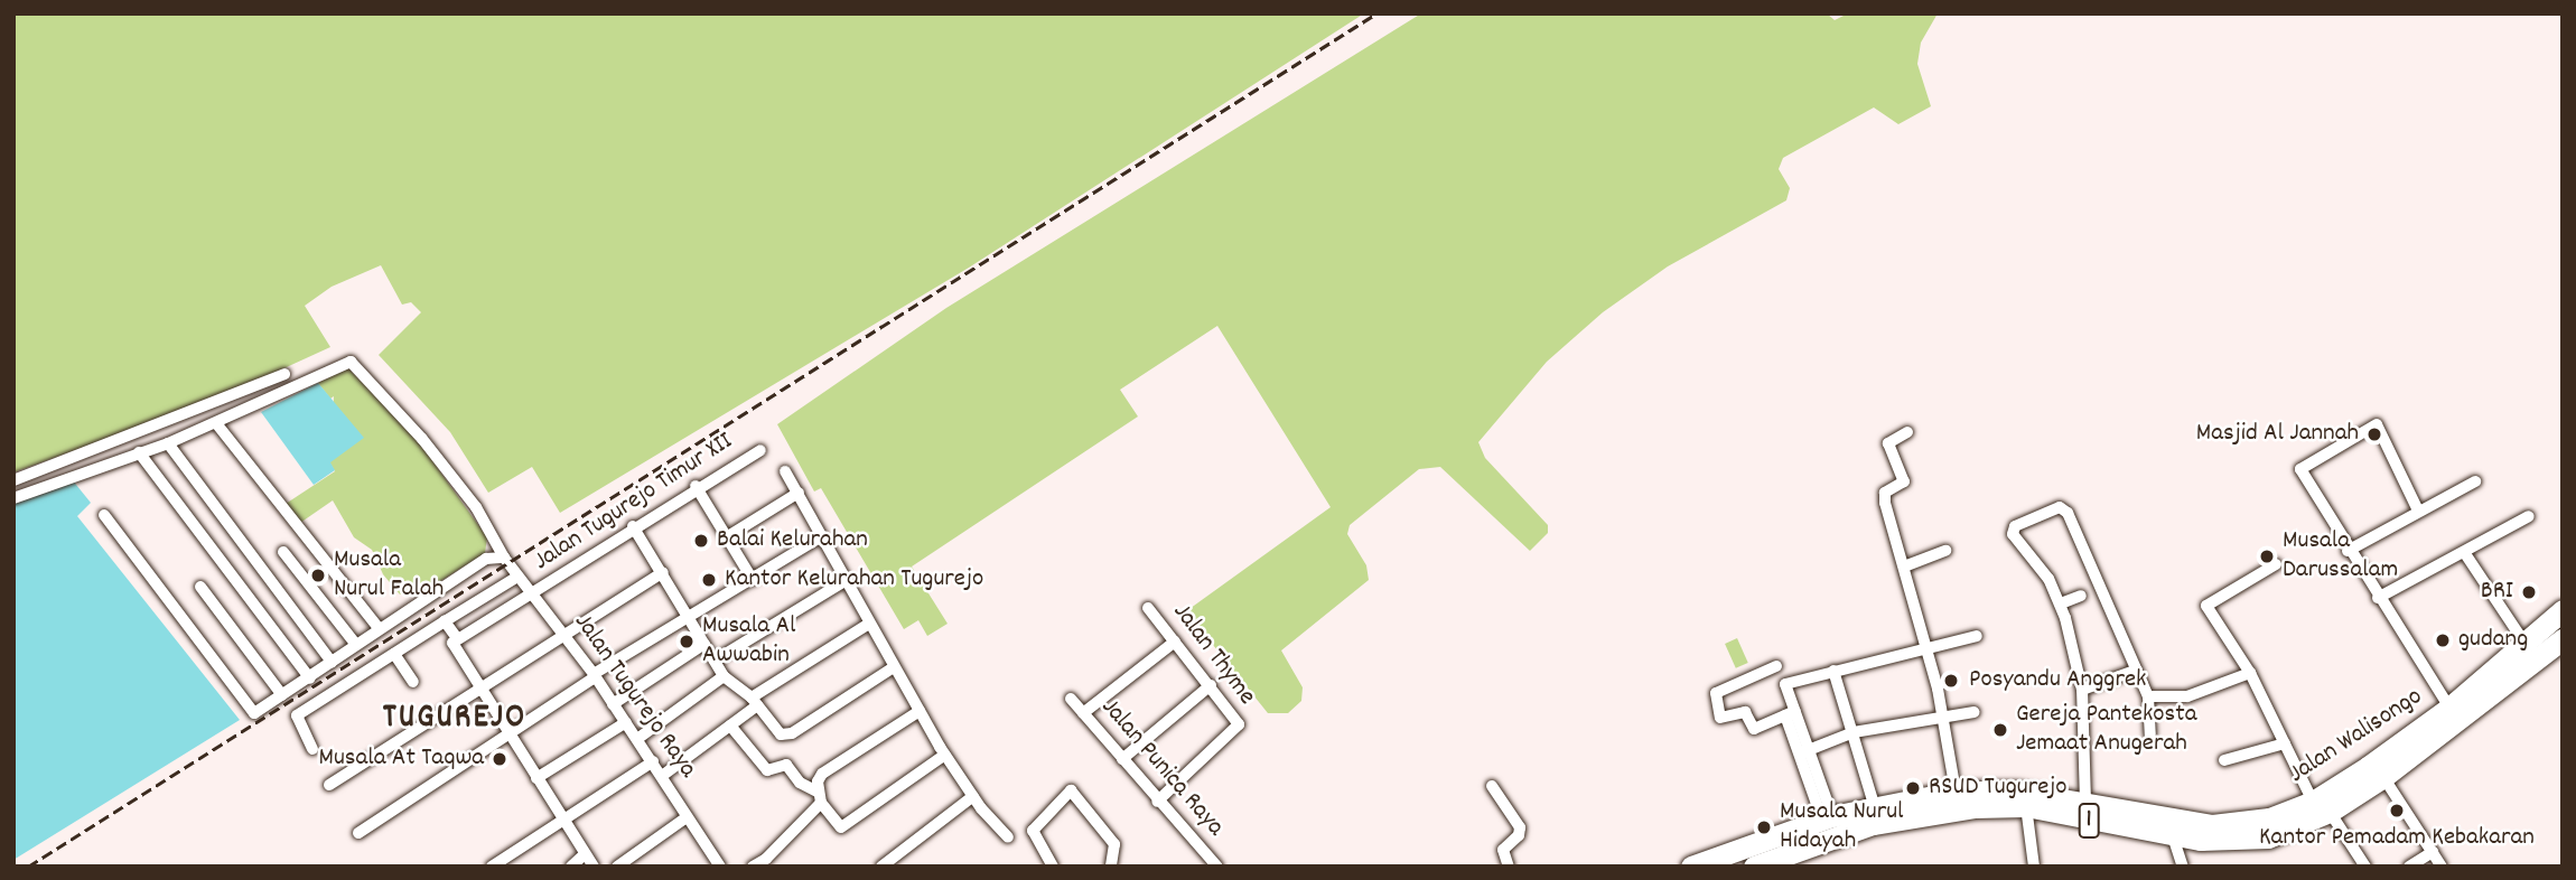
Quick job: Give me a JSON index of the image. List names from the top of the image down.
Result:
{
  "streets": {
    "highway": ["Jalan Walisongo", "1"],
    "street": [
      "Jalan Tugurejo Timur XII",
      "Jalan Thyme",
      "Jalan Tugurejo Raya",
      "Jalan Punica Raya"
    ]
  },
  "crossings": [
    ["Jalan Tugurejo Timur XII", "Jalan Tugurejo Raya"],
    ["Jalan Thyme", "Jalan Punica Raya"]
  ],
  "districts": ["TUGUREJO"],
  "places": [
    "Masjid Al Jannah",
    "Balai Kelurahan",
    "Musala Darussalam",
    "Musala Nurul Falah",
    "Kantor Kelurahan Tugurejo",
    "BRI",
    "gudang",
    "Musala Al Awwabin",
    "Posyandu Anggrek",
    "Gereja Pantekosta Jemaat Anugerah",
    "Musala At Taqwa",
    "RSUD Tugurejo",
    "Kantor Pemadam Kebakaran",
    "Musala Nurul Hidayah"
  ]
}
